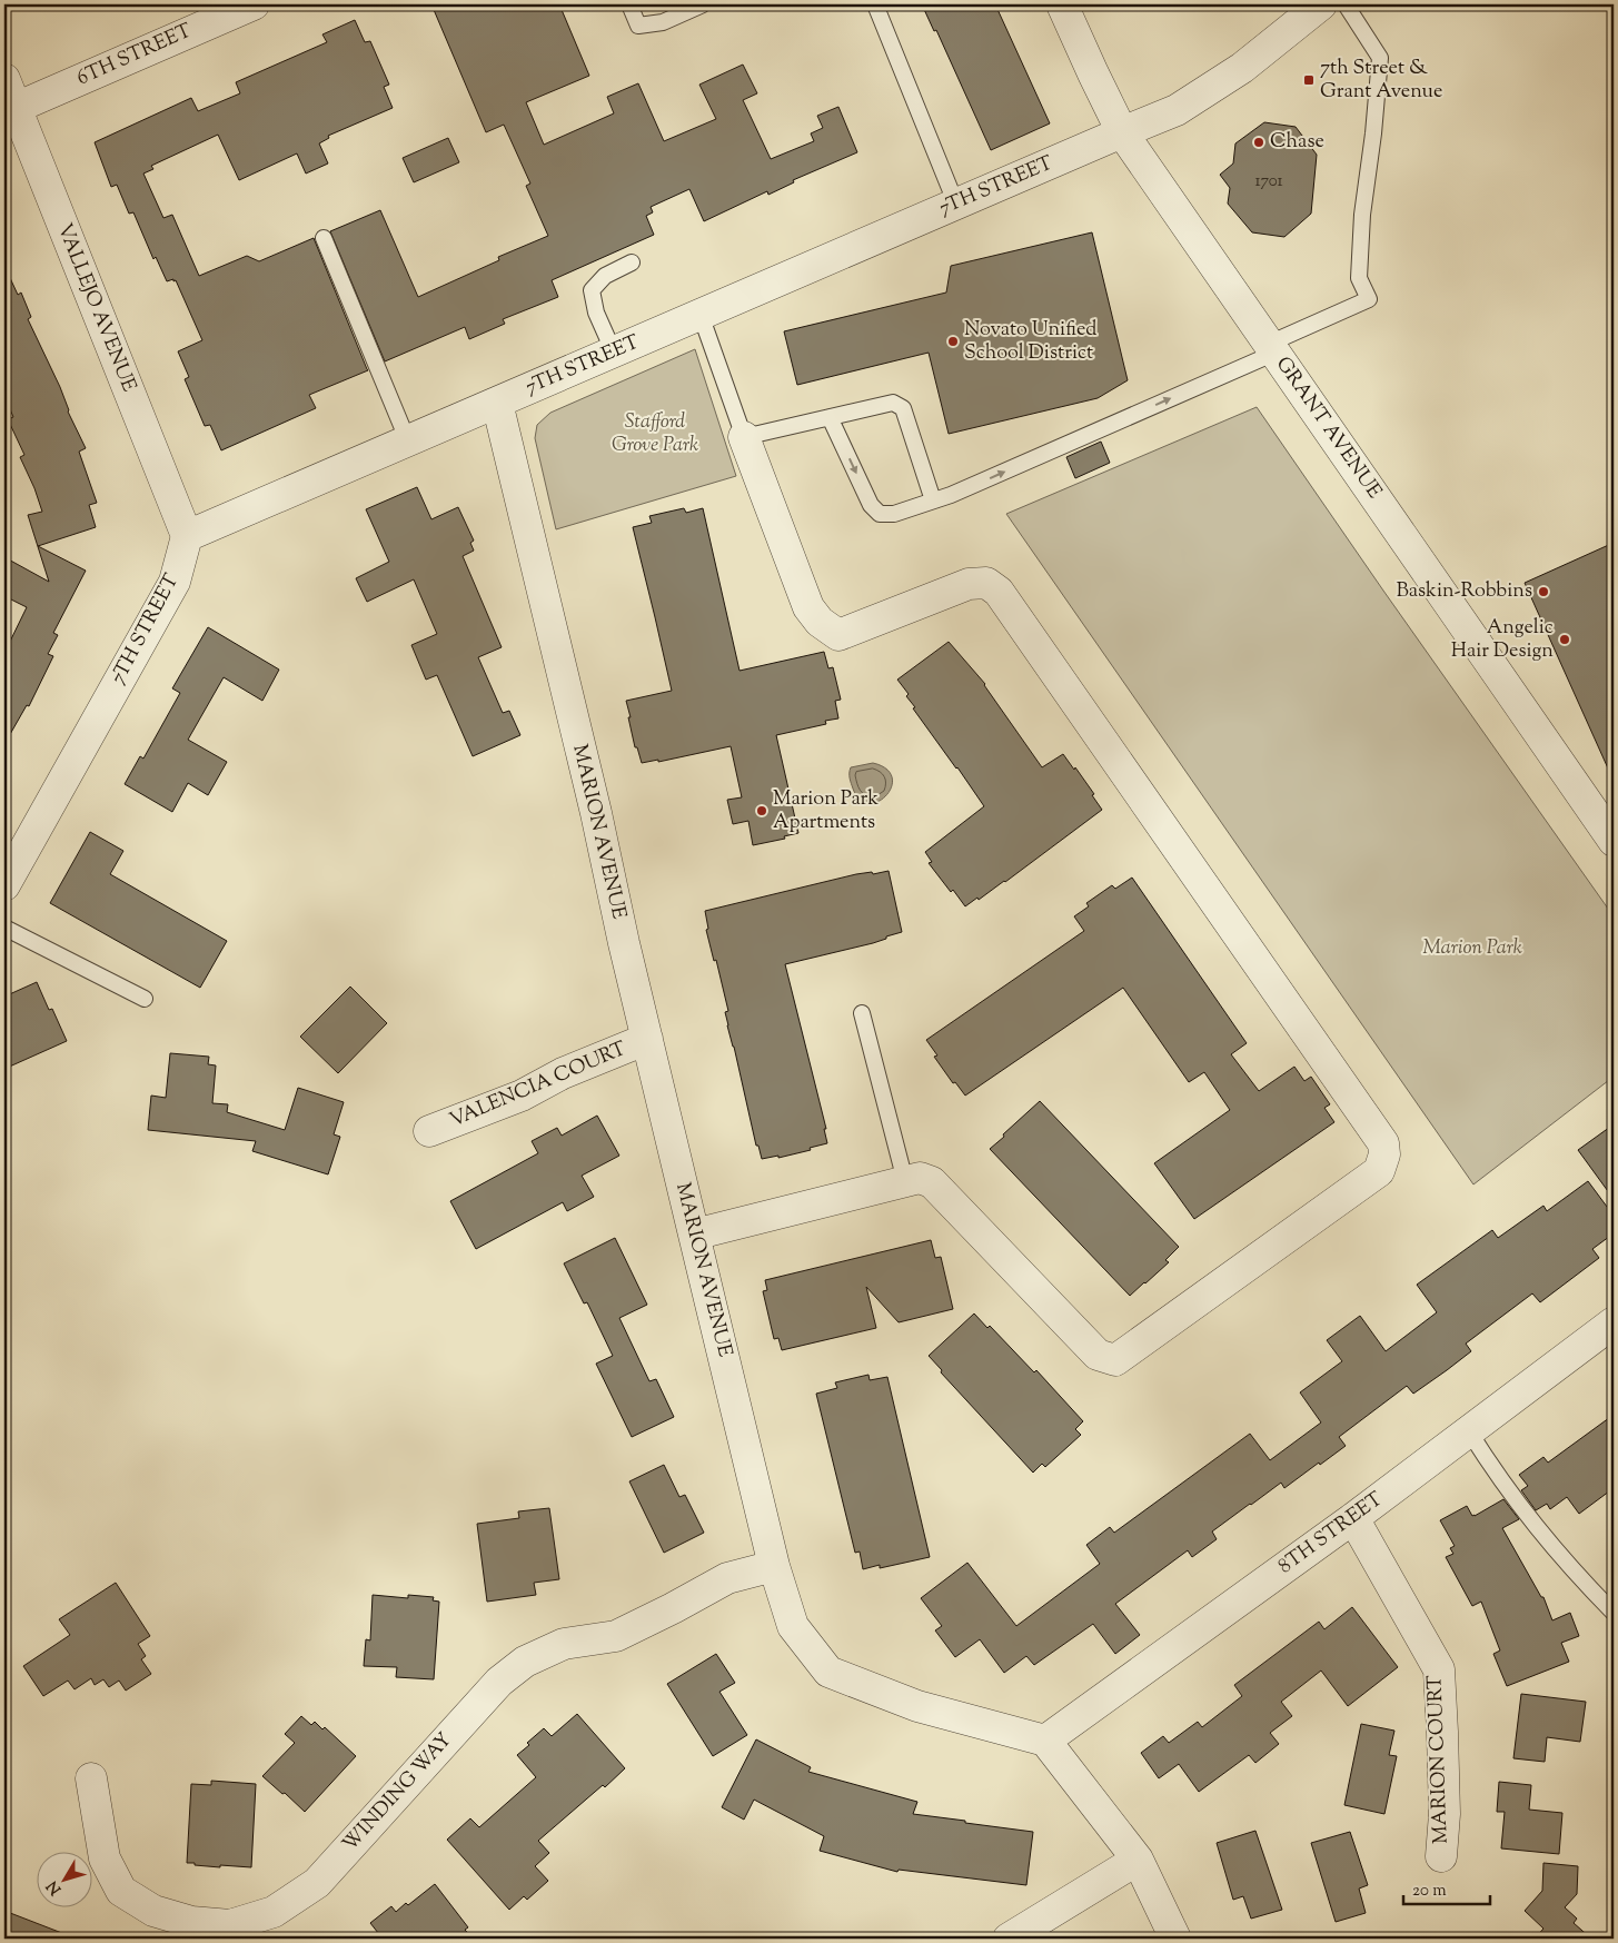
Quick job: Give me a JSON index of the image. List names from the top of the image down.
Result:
{
  "streets": {
    "street": [
      "6TH STREET",
      "7TH STREET",
      "VALLEJO AVENUE",
      "GRANT AVENUE",
      "MARION AVENUE",
      "VALENCIA COURT",
      "8TH STREET",
      "MARION COURT",
      "WINDING WAY"
    ]
  },
  "crossings": [
    ["6TH STREET", "VALLEJO AVENUE"],
    ["7TH STREET", "VALLEJO AVENUE"],
    ["7TH STREET", "GRANT AVENUE"],
    ["7TH STREET", "MARION AVENUE"],
    ["MARION AVENUE", "VALENCIA COURT"],
    ["MARION AVENUE", "8TH STREET"],
    ["MARION AVENUE", "WINDING WAY"],
    ["8TH STREET", "MARION COURT"]
  ],
  "parks": ["Stafford Grove Park", "Marion Park"],
  "places": {
    "transit": ["7th Street & Grant Avenue"],
    "other": [
      "Chase",
      "Novato Unified School District",
      "Baskin-Robbins",
      "Angelic Hair Design",
      "Marion Park Apartments"
    ]
  },
  "house_numbers": ["1701"],
  "scale_bar": "20 m",
  "north": "bottom left"
}
